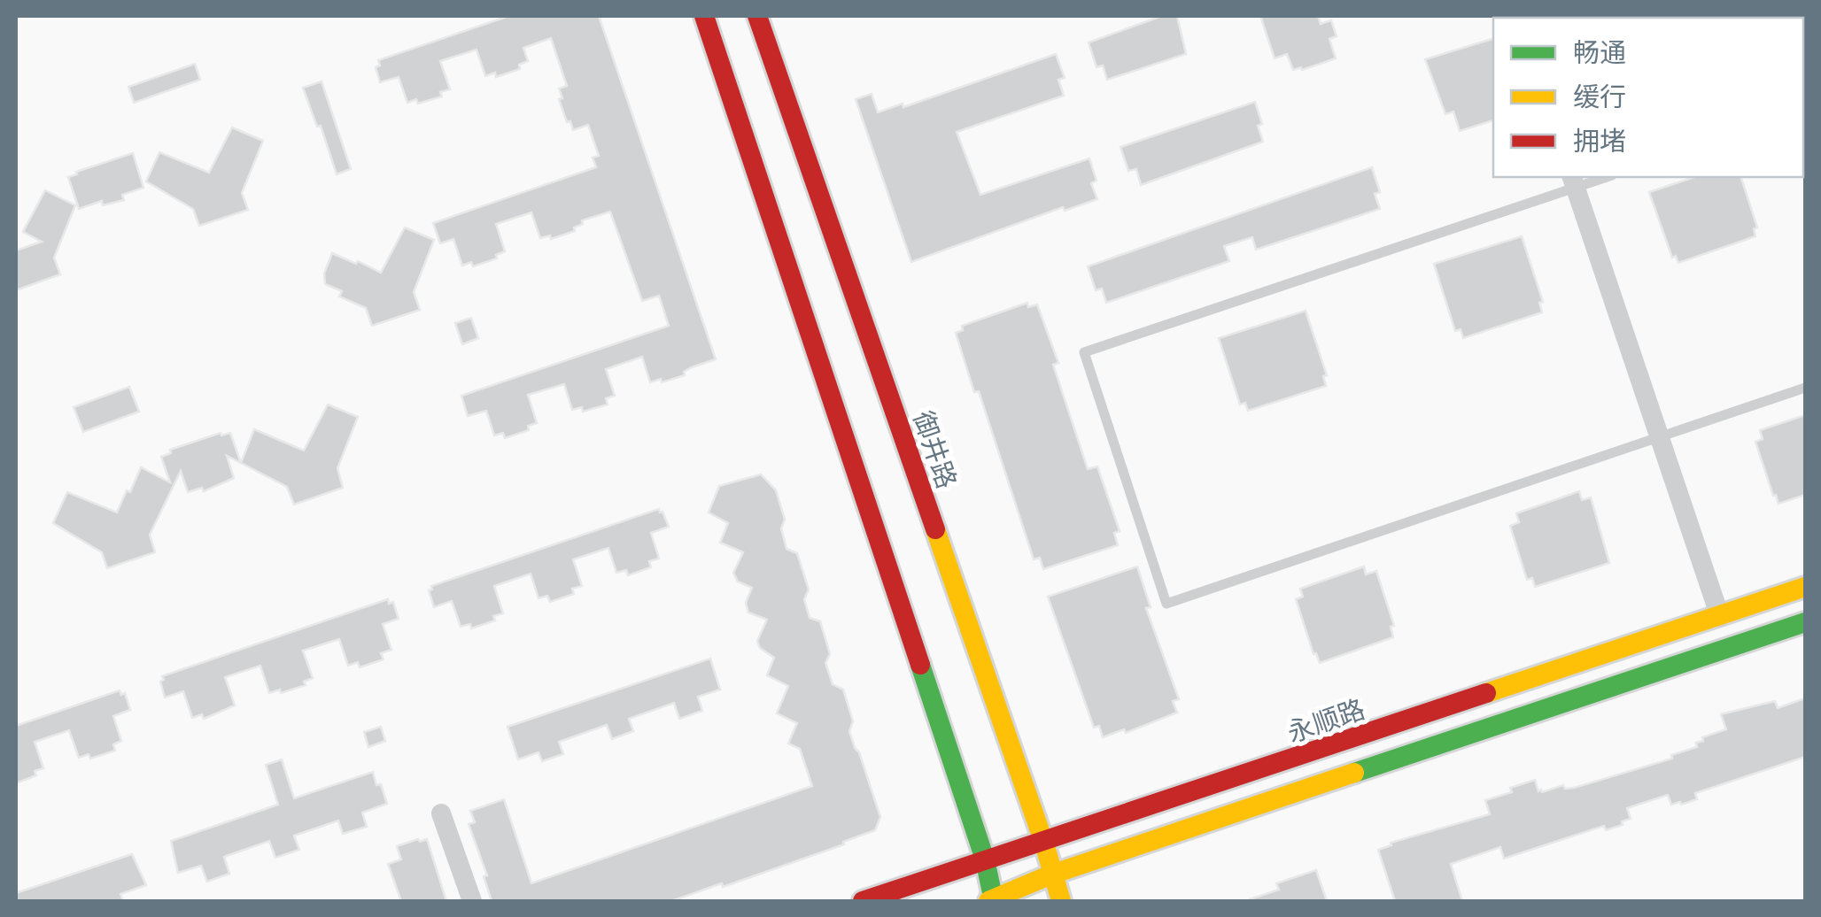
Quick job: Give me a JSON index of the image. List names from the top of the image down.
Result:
{
  "streets": {
    "street": ["御井路", "永顺路"]
  },
  "crossings": [
    ["御井路", "永顺路"]
  ],
  "legend": ["畅通", "缓行", "拥堵"]
}
